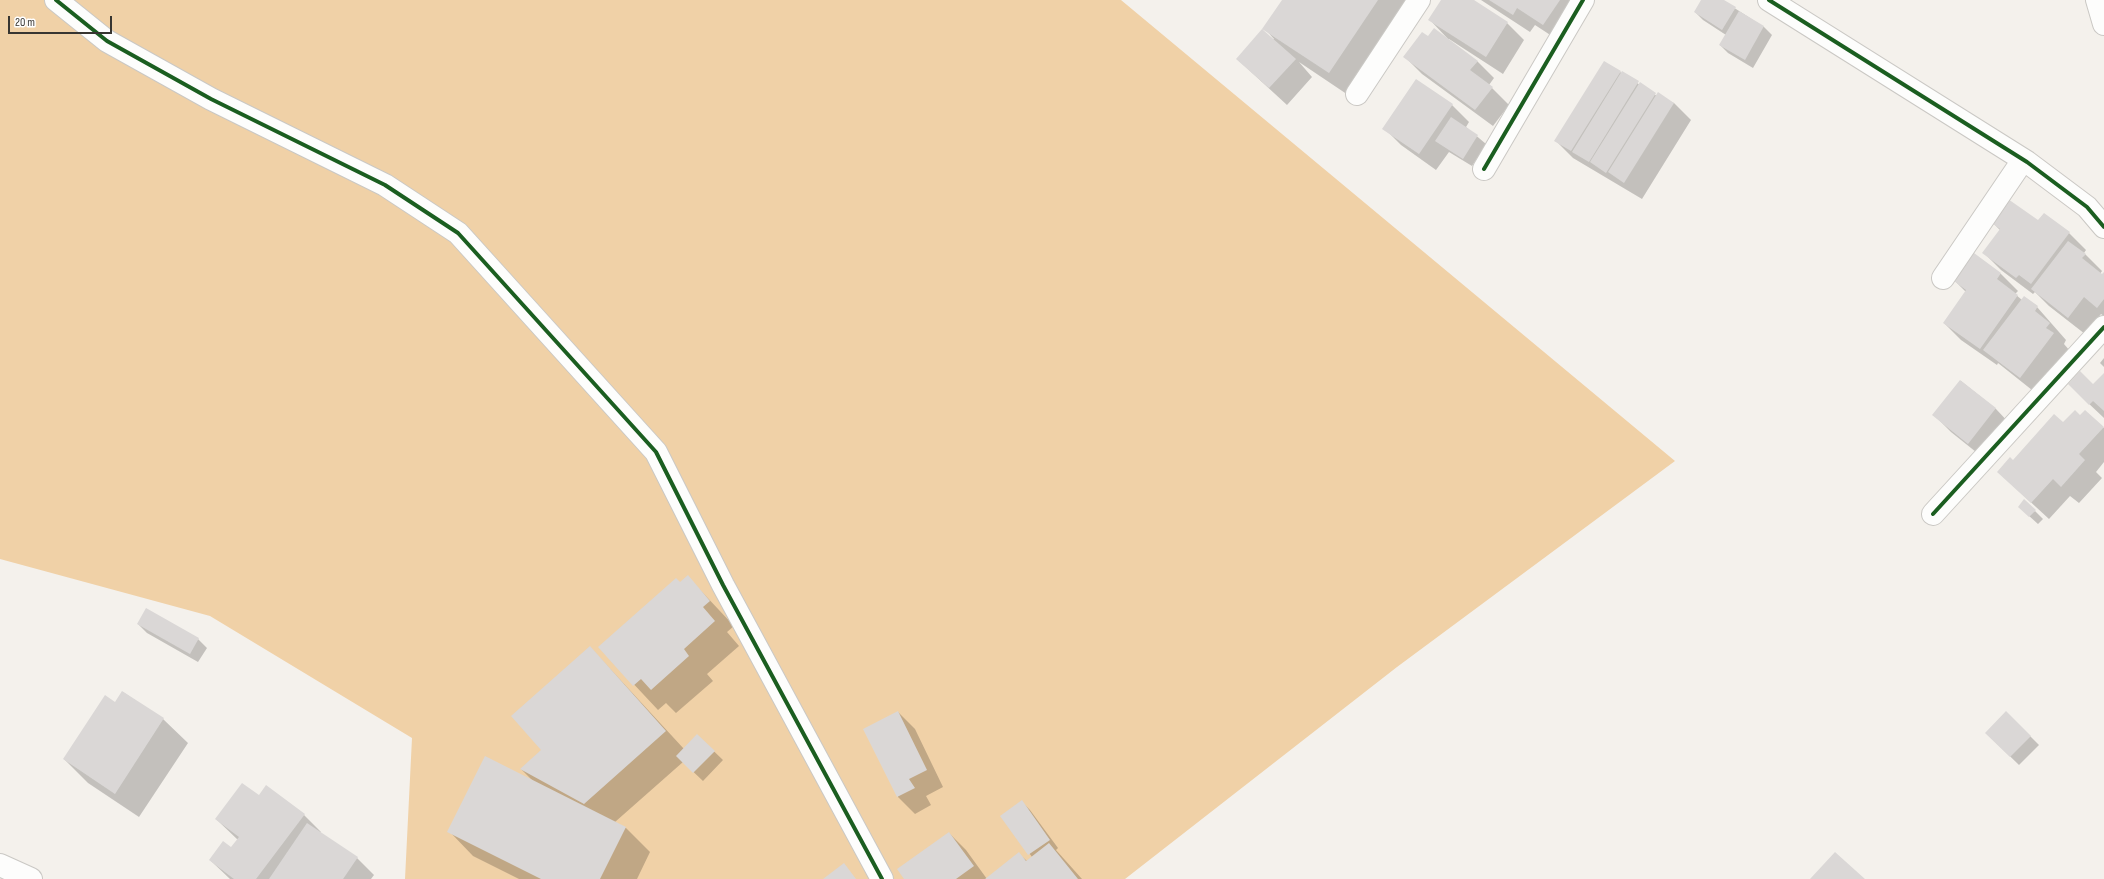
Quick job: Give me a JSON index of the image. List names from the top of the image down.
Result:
{
  "scale_bar": "20 m"
}
